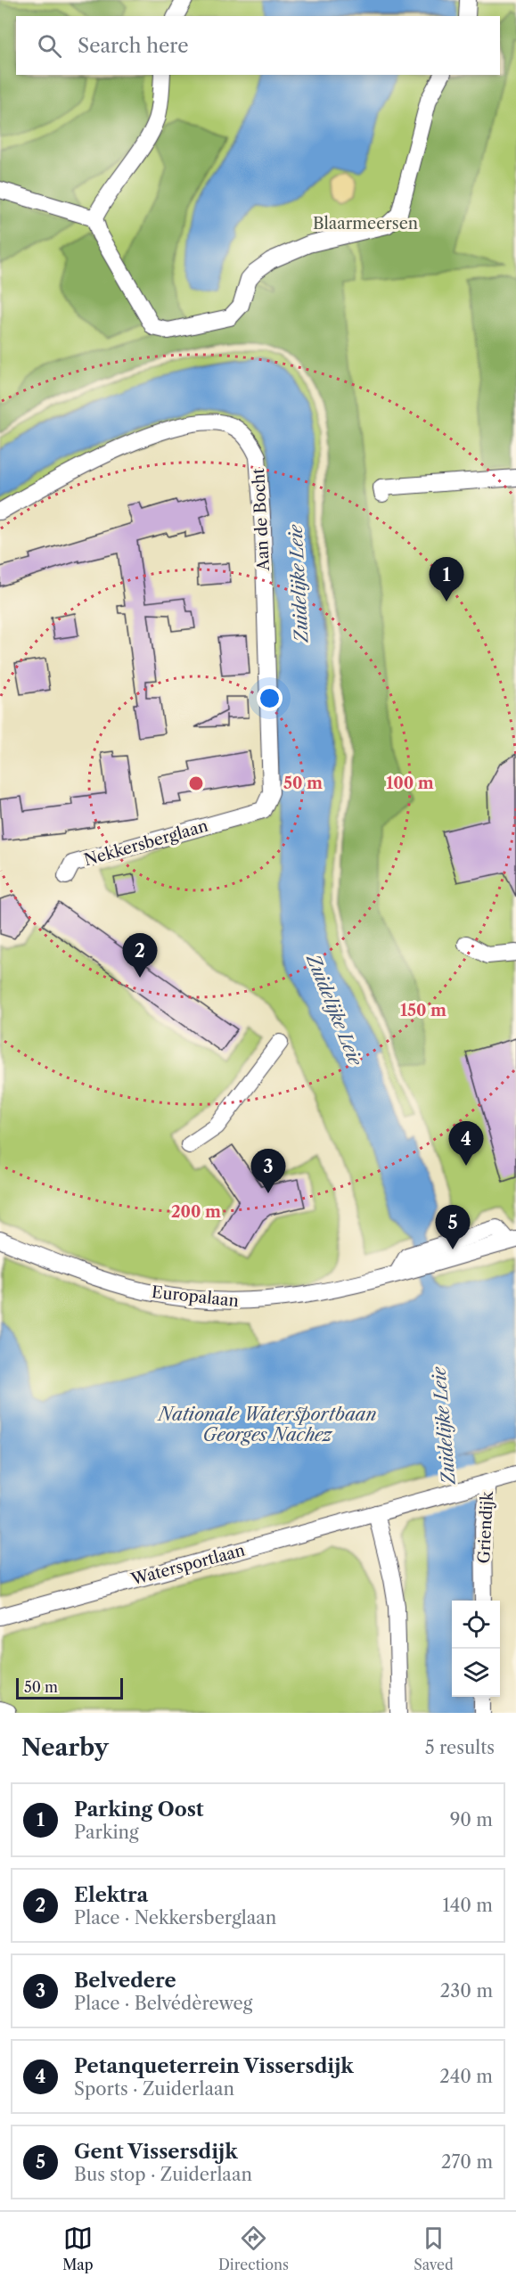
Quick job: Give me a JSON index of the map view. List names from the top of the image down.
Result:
{
  "streets": {
    "street": [
      "Aan de Bocht",
      "Nekkersberglaan",
      "Europalaan",
      "Griendijk",
      "Watersportlaan"
    ]
  },
  "crossings": [
    ["Aan de Bocht", "Nekkersberglaan"],
    ["Griendijk", "Watersportlaan"]
  ],
  "water": ["Zuidelijke Leie", "Nationale Watersportbaan Georges Nachez"],
  "parks": ["Blaarmeersen"],
  "scale_bar": "50 m",
  "page": {
    "search": "Search here",
    "pins": [
      "1",
      "2",
      "4",
      "3",
      "5"
    ],
    "scale": "50 m",
    "heading": ["Nearby", "5 results"],
    "list": [
      {
        "mark": "1",
        "name": "Parking Oost",
        "note": "Parking",
        "value": "90 m"
      },
      {
        "mark": "2",
        "name": "Elektra",
        "note": "Place · Nekkersberglaan",
        "value": "140 m"
      },
      {
        "mark": "3",
        "name": "Belvedere",
        "note": "Place · Belvédèreweg",
        "value": "230 m"
      },
      {
        "mark": "4",
        "name": "Petanqueterrein Vissersdijk",
        "note": "Sports · Zuiderlaan",
        "value": "240 m"
      },
      {
        "mark": "5",
        "name": "Gent Vissersdijk",
        "note": "Bus stop · Zuiderlaan",
        "value": "270 m"
      }
    ],
    "nav": ["Map", "Directions", "Saved"]
  },
  "rings": [
    "50 m",
    "100 m",
    "150 m",
    "200 m"
  ]
}
